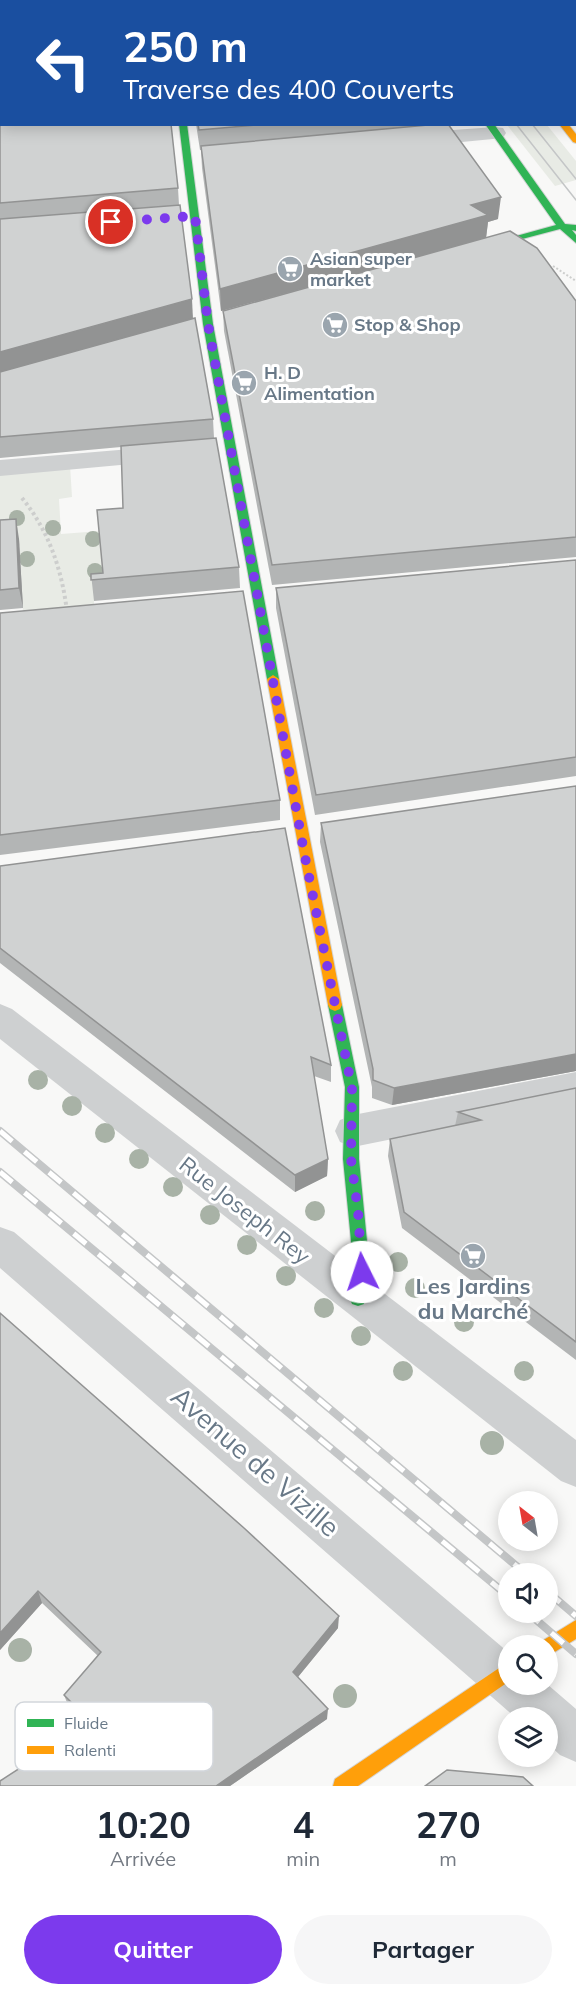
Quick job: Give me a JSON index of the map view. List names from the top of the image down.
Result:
{
  "streets": {
    "street": ["Rue Joseph Rey", "Avenue de Vizille"]
  },
  "places": {
    "supermarket": [
      "Asian super market",
      "Stop & Shop",
      "H. D Alimentation",
      "Les Jardins du Marché"
    ]
  },
  "legend": ["Fluide", "Ralenti"],
  "north": "top left",
  "page": {
    "turn": ["250 m", "Traverse des 400 Couverts"],
    "eta": [
      "10:20",
      "Arrivée",
      "4",
      "min",
      "270",
      "m"
    ],
    "buttons": ["Quitter", "Partager"]
  }
}
